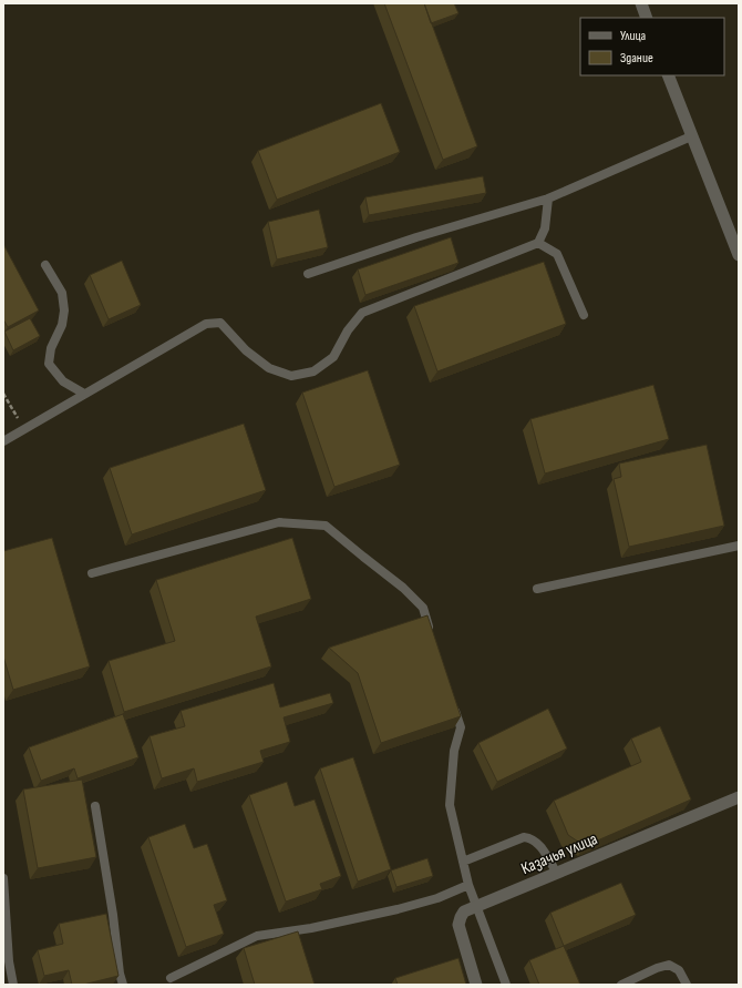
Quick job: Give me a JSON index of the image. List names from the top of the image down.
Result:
{
  "streets": {
    "street": ["Казачья улица"]
  },
  "legend": ["Улица", "Здание"]
}
